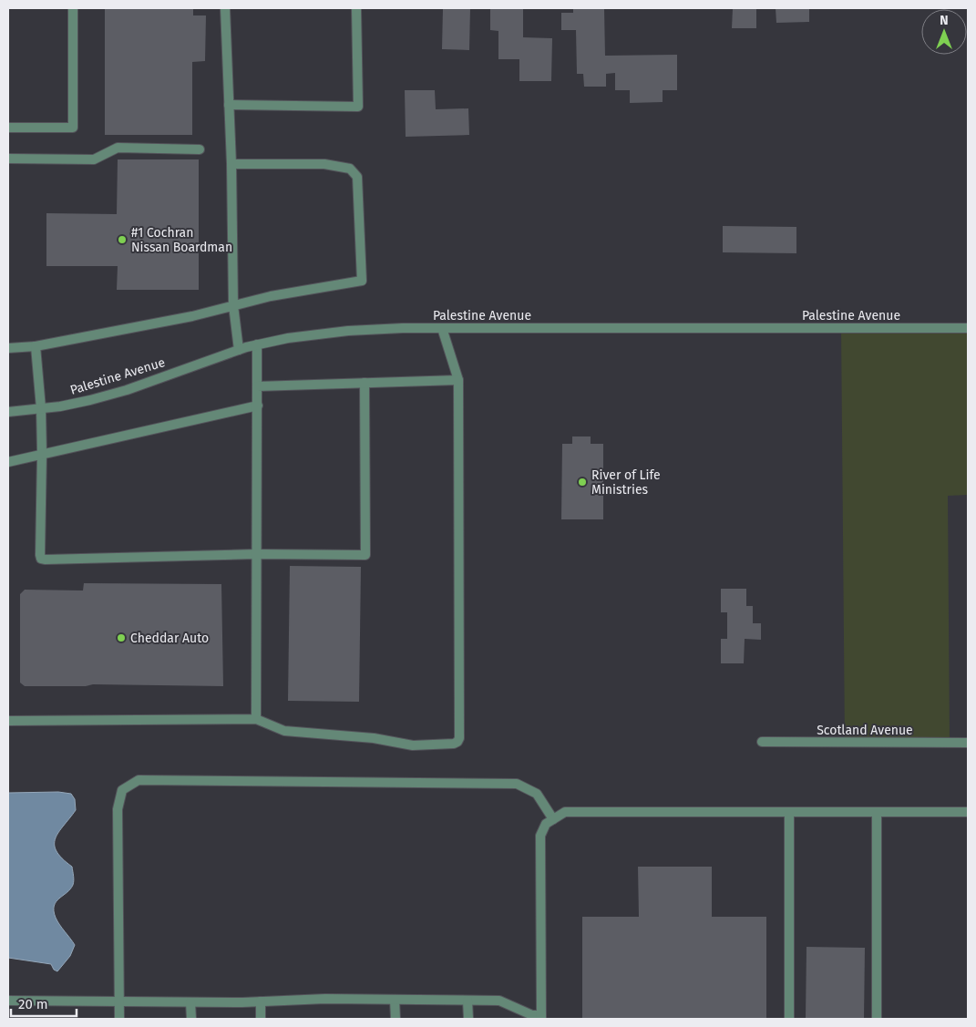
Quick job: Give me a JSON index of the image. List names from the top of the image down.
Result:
{
  "streets": {
    "street": ["Palestine Avenue", "Scotland Avenue"]
  },
  "places": ["#1 Cochran Nissan Boardman", "River of Life Ministries", "Cheddar Auto"],
  "scale_bar": "20 m",
  "north": "top"
}
